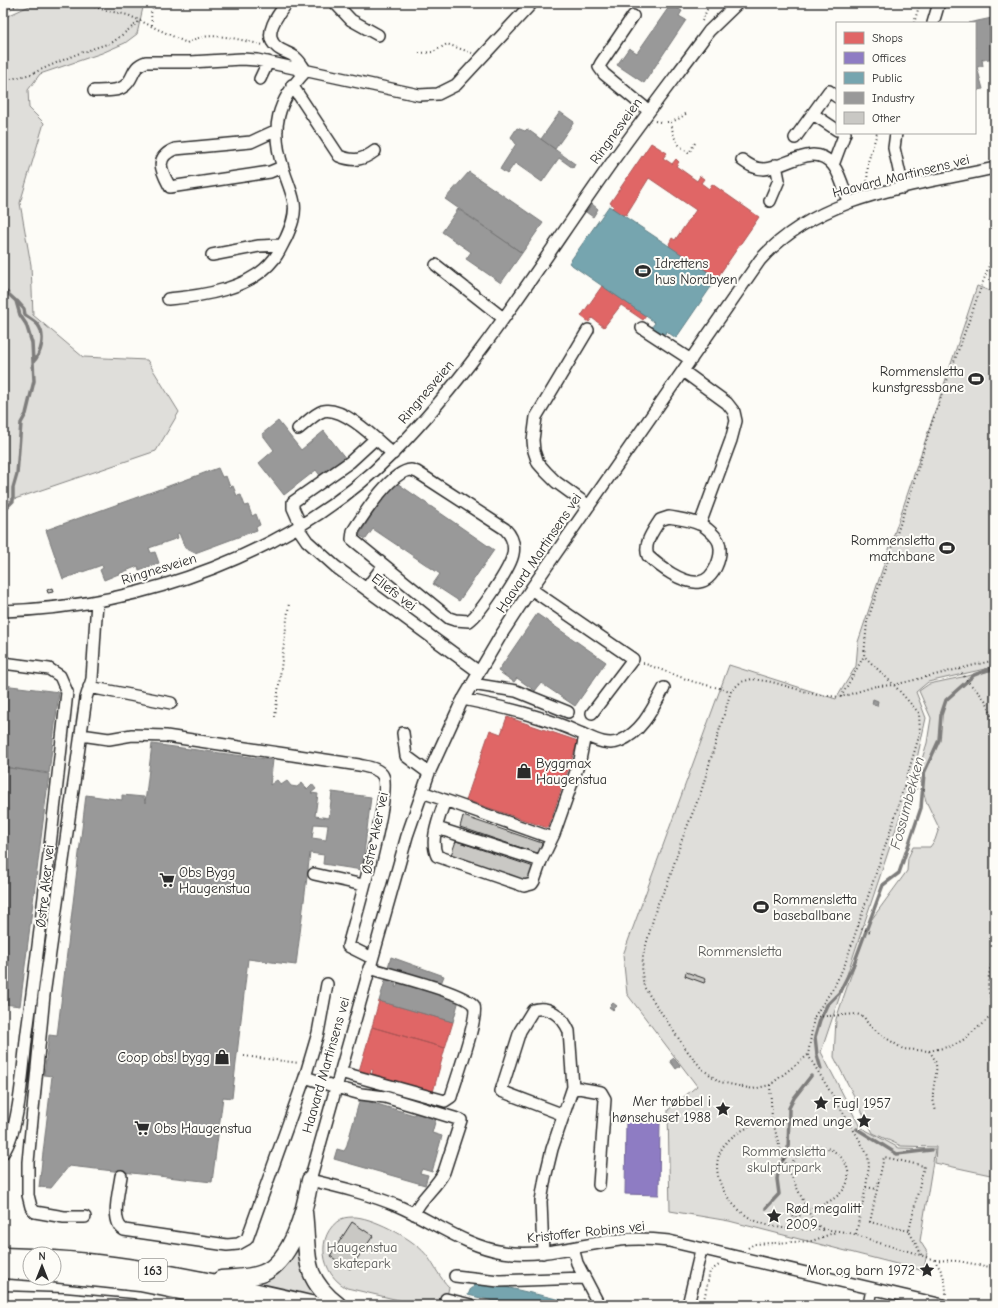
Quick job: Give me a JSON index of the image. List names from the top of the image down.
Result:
{
  "streets": {
    "highway": ["163"],
    "street": [
      "Ringnesveien",
      "Haavard Martinsens vei",
      "Ellefs vei",
      "Østre Aker vei",
      "Kristoffer Robins vei"
    ]
  },
  "crossings": [
    ["Ringnesveien", "Ellefs vei"],
    ["Ringnesveien", "Østre Aker vei"],
    ["Haavard Martinsens vei", "Ellefs vei"],
    ["Haavard Martinsens vei", "Østre Aker vei"],
    ["Haavard Martinsens vei", "Kristoffer Robins vei"]
  ],
  "water": ["Fossumbekken"],
  "parks": ["Rommensletta", "Rommensletta skulpturpark", "Haugenstua skatepark"],
  "places": {
    "sports": [
      "Idrettens hus Nordbyen",
      "Rommensletta kunstgressbane",
      "Rommensletta matchbane",
      "Rommensletta baseballbane"
    ],
    "shop": ["Byggmax Haugenstua", "Coop obs! bygg"],
    "supermarket": ["Obs Bygg Haugenstua", "Obs Haugenstua"],
    "place": [
      "Fugl 1957",
      "Mer trøbbel i hønsehuset 1988",
      "Revemor med unge",
      "Rød megalitt 2009",
      "Mor og barn 1972"
    ]
  },
  "legend": [
    "Shops",
    "Offices",
    "Public",
    "Industry",
    "Other"
  ],
  "north": "top"
}
